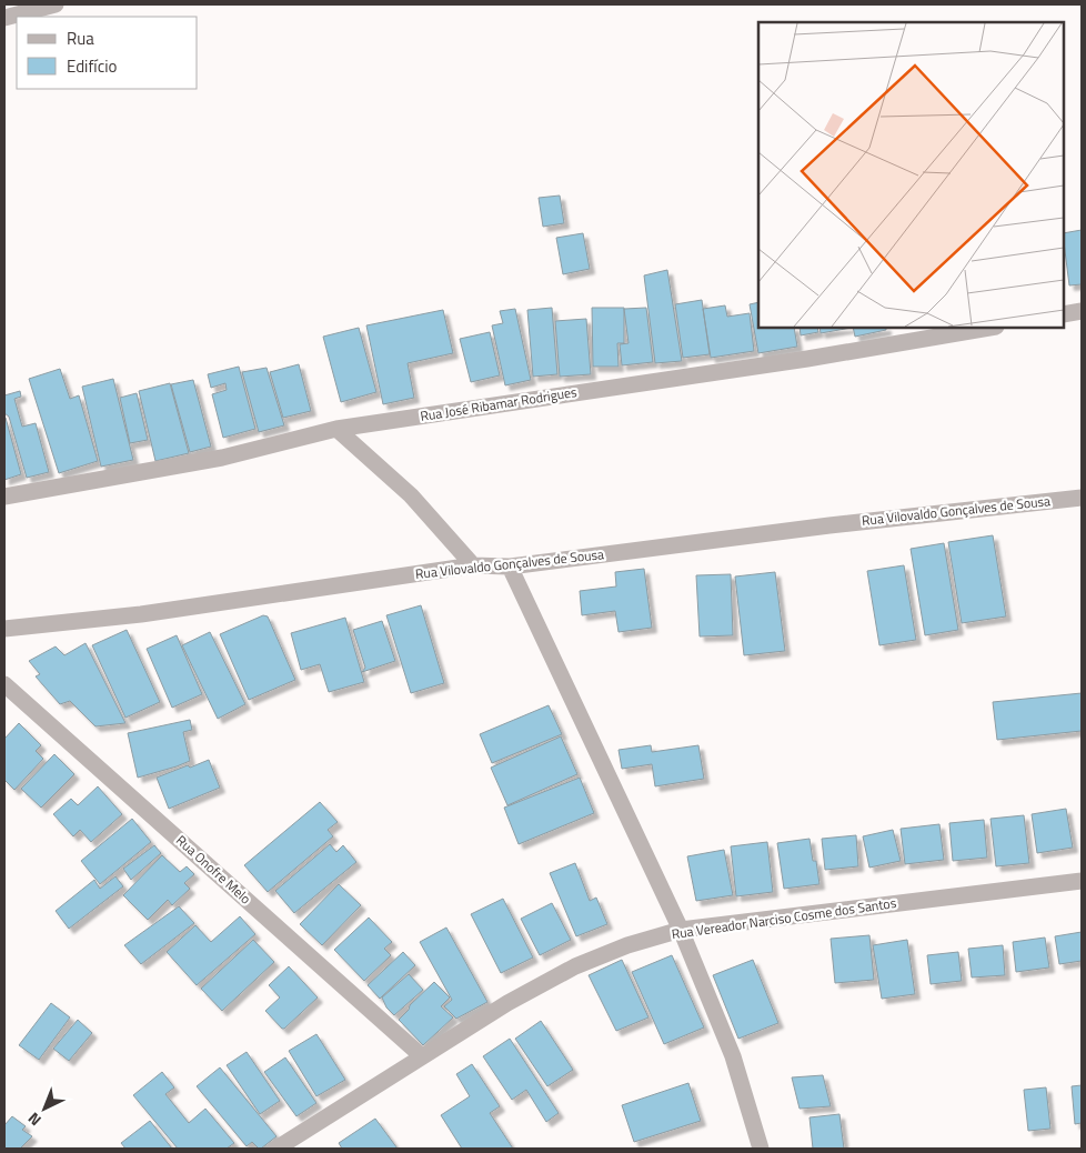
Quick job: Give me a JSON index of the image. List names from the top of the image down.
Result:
{
  "streets": {
    "street": [
      "Rua José Ribamar Rodrigues",
      "Rua Vilovaldo Gonçalves de Sousa",
      "Rua Onofre Melo",
      "Rua Vereador Narciso Cosme dos Santos"
    ]
  },
  "crossings": [
    ["Rua Onofre Melo", "Rua Vereador Narciso Cosme dos Santos"]
  ],
  "legend": ["Rua", "Edifício"],
  "north": "bottom left"
}
